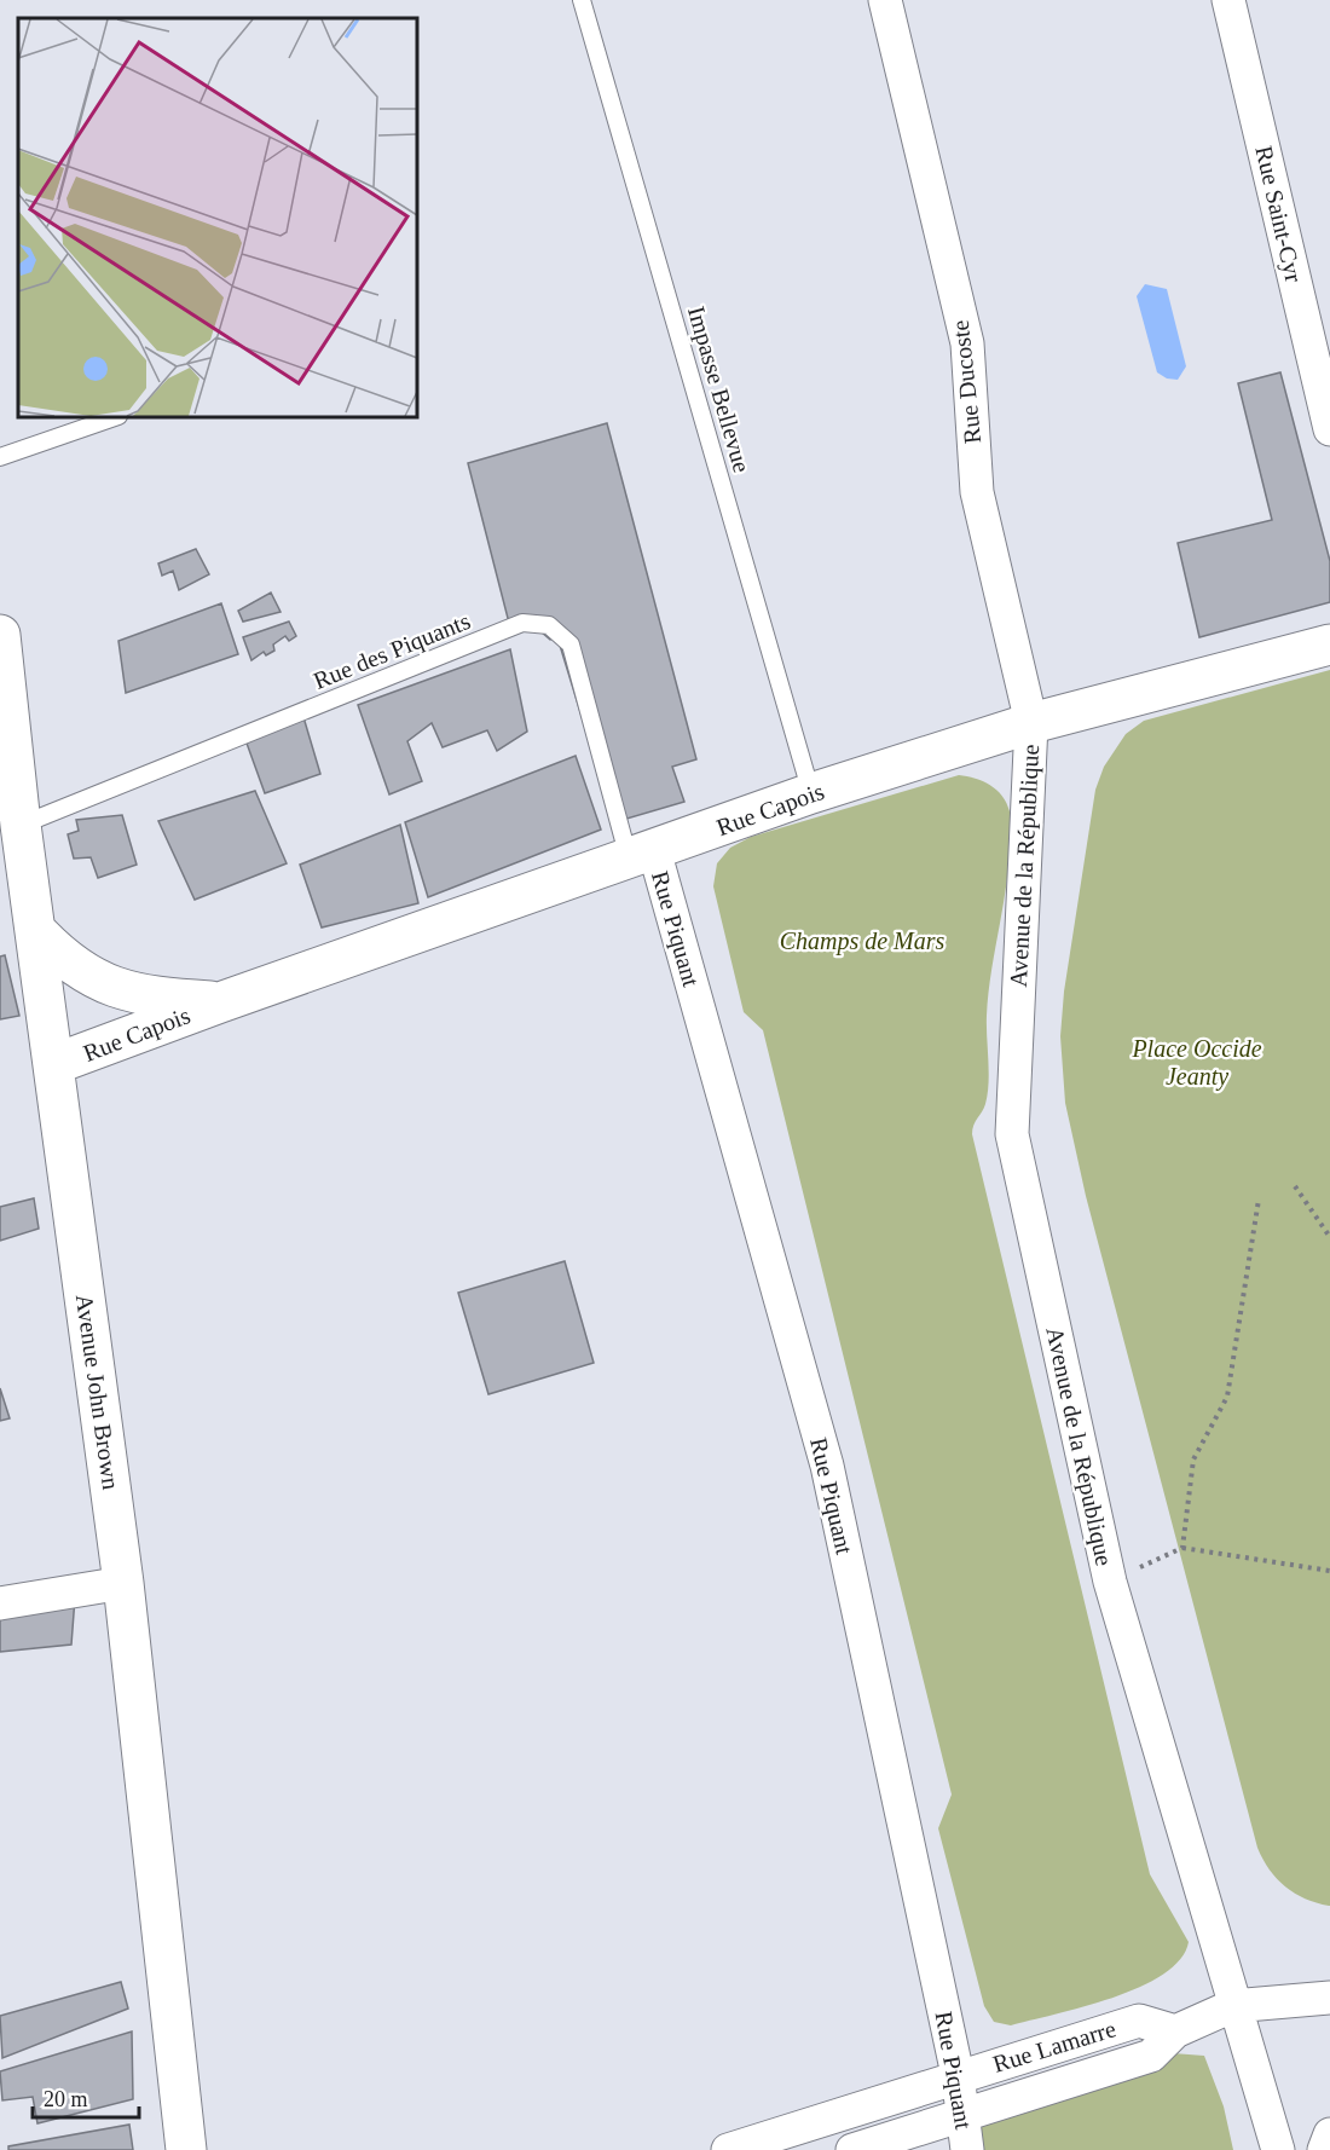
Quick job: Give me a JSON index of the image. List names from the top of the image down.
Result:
{
  "streets": {
    "main road": ["Rue Capois", "Avenue John Brown"],
    "street": [
      "Rue Saint-Cyr",
      "Rue Ducoste",
      "Avenue de la République",
      "Rue Piquant",
      "Rue Lamarre"
    ],
    "lane": ["Impasse Bellevue", "Rue des Piquants"]
  },
  "crossings": [
    ["Rue Ducoste", "Rue Capois"],
    ["Rue Ducoste", "Avenue de la République"],
    ["Impasse Bellevue", "Rue Capois"],
    ["Rue des Piquants", "Rue Capois"],
    ["Rue des Piquants", "Rue Piquant"],
    ["Rue des Piquants", "Avenue John Brown"],
    ["Rue Capois", "Avenue de la République"],
    ["Rue Capois", "Rue Piquant"],
    ["Rue Capois", "Avenue John Brown"],
    ["Avenue de la République", "Rue Lamarre"],
    ["Rue Piquant", "Rue Lamarre"]
  ],
  "parks": ["Champs de Mars", "Place Occide Jeanty"],
  "scale_bar": "20 m"
}
